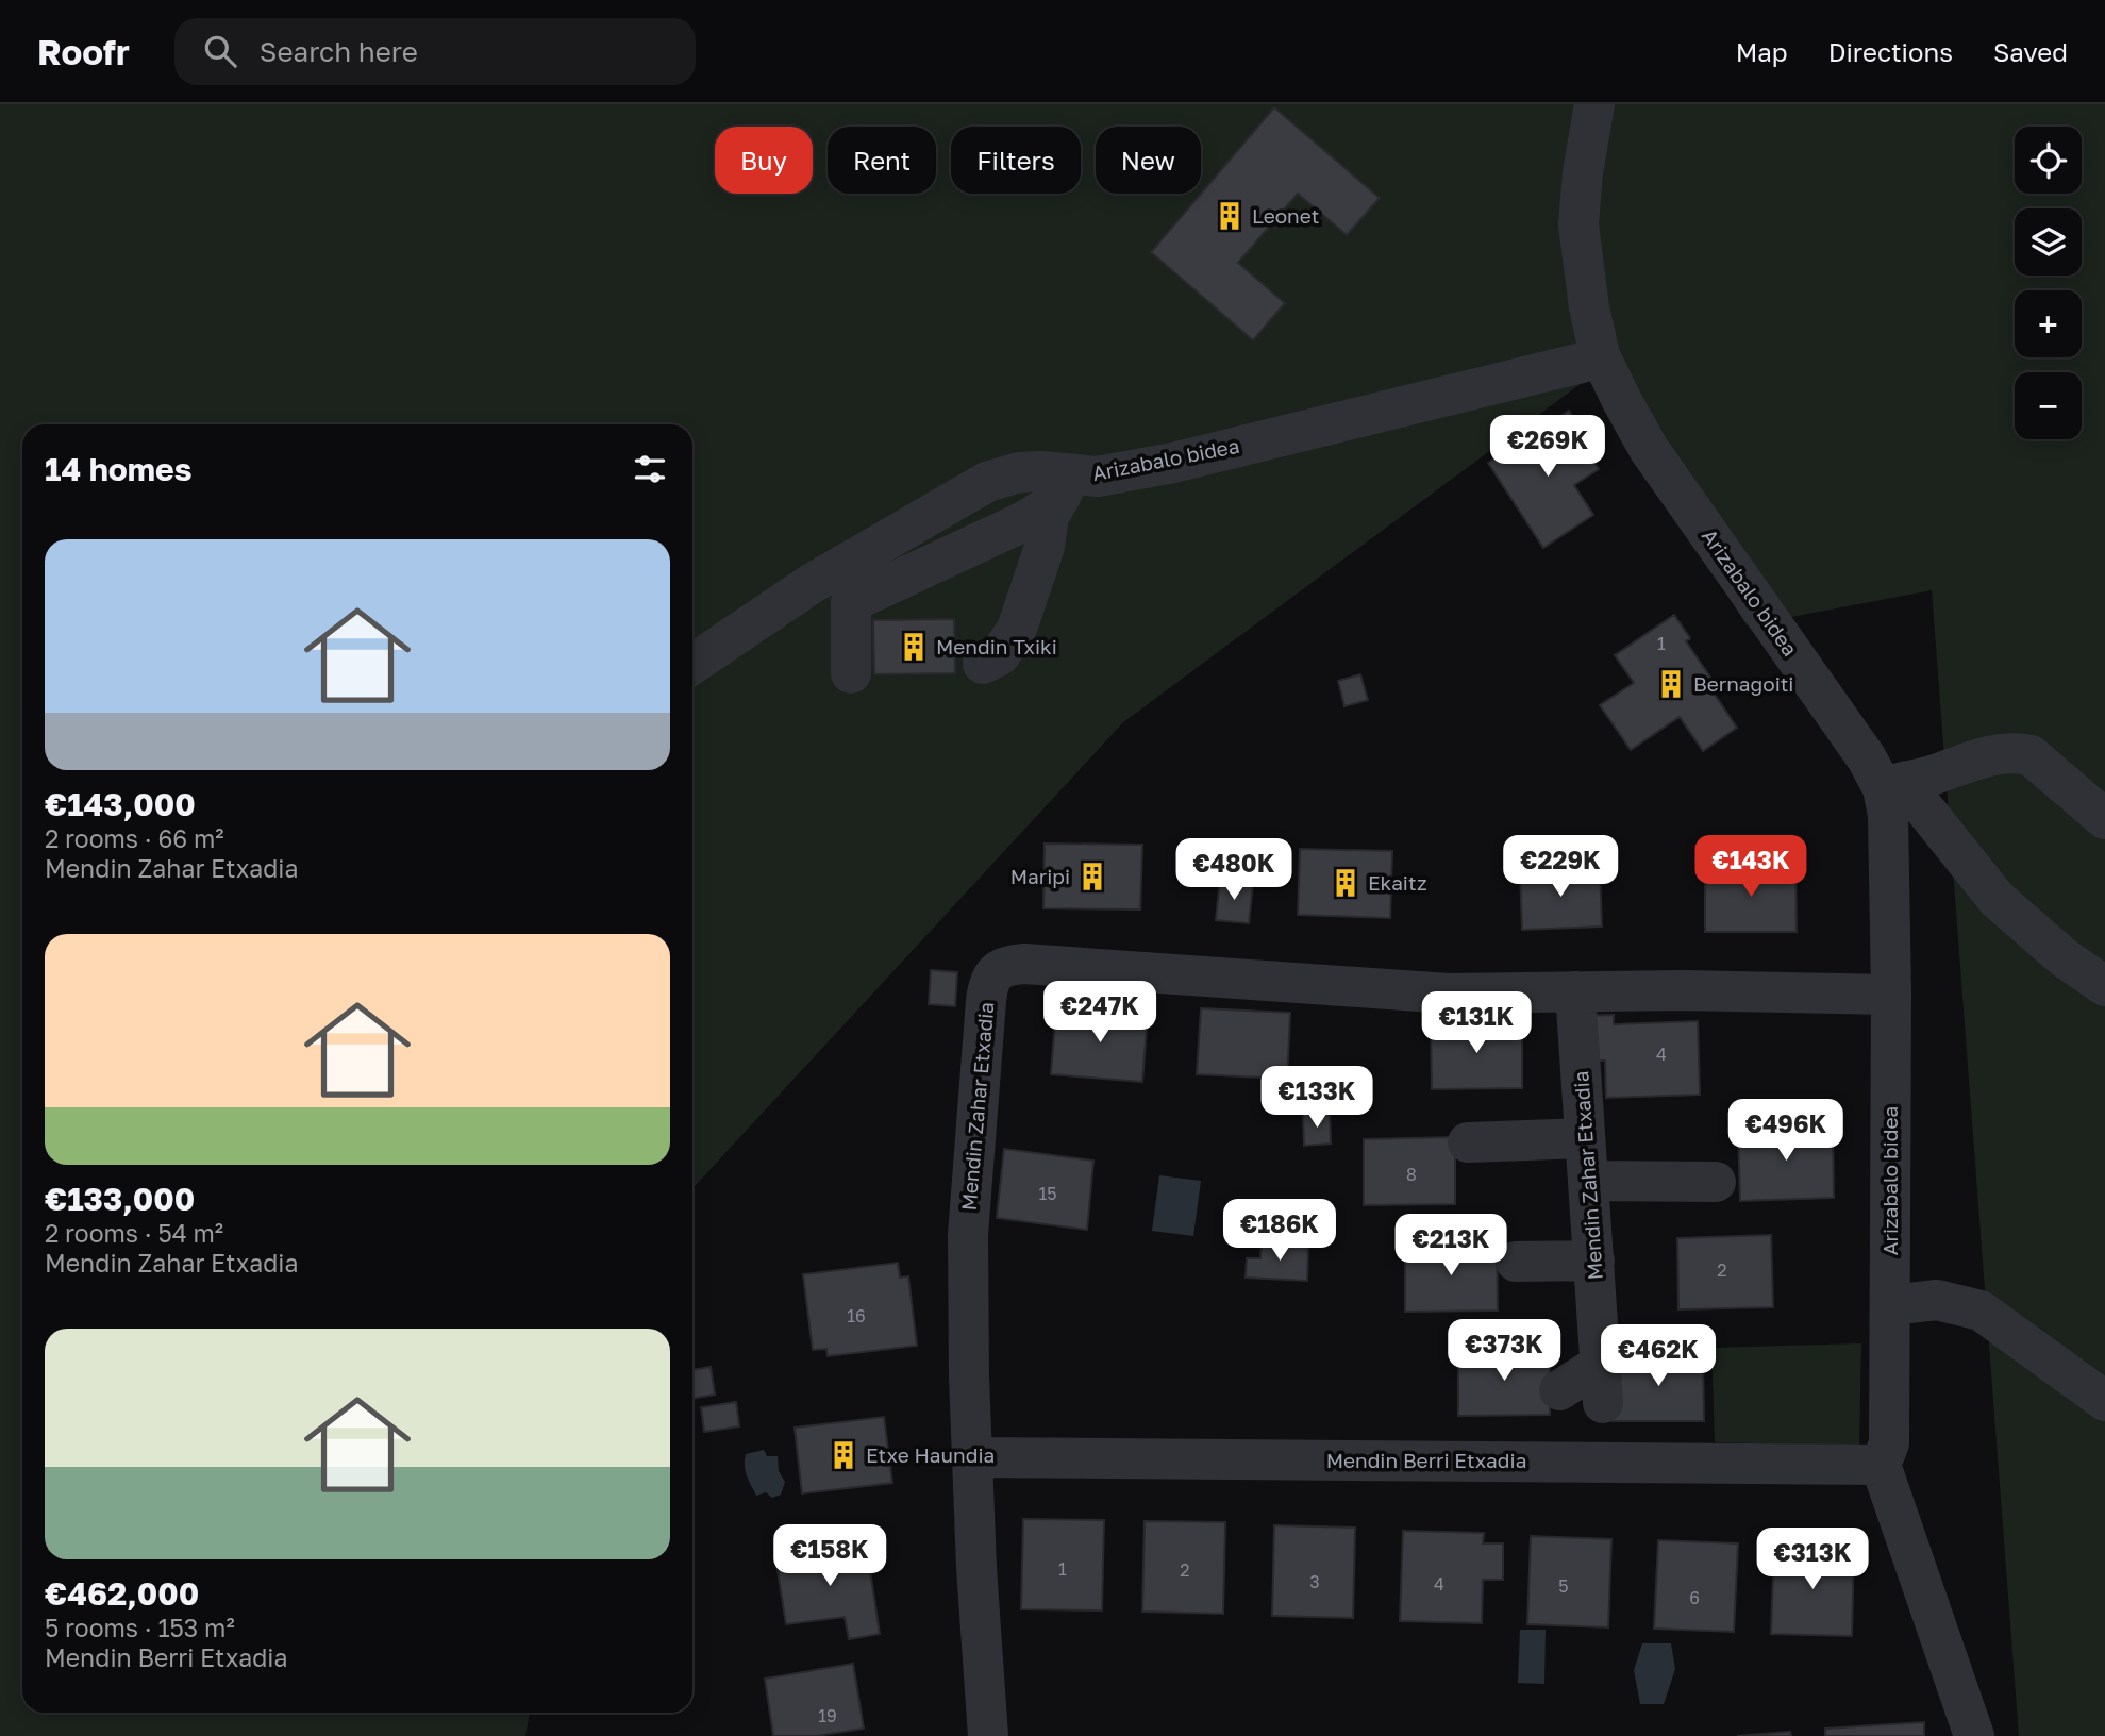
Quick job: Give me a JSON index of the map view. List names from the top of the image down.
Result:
{
  "streets": {
    "street": ["Arizabalo bidea", "Mendin Zahar Etxadia", "Mendin Berri Etxadia"]
  },
  "crossings": [
    ["Arizabalo bidea", "Mendin Zahar Etxadia"],
    ["Arizabalo bidea", "Mendin Berri Etxadia"],
    ["Mendin Zahar Etxadia", "Mendin Berri Etxadia"]
  ],
  "places": {
    "building": [
      "Leonet",
      "Mendin Txiki",
      "Bernagoiti",
      "Maripi",
      "Ekaitz",
      "Etxe Haundia"
    ]
  },
  "house_numbers": [
    "1",
    "4",
    "8",
    "15",
    "2",
    "16",
    "1",
    "2",
    "3",
    "4",
    "5",
    "6",
    "19"
  ],
  "page": {
    "header": "Roofr",
    "search": "Search here",
    "nav": ["Map", "Directions", "Saved"],
    "map_buttons": ["+", "−"],
    "chip": [
      "Buy",
      "Rent",
      "Filters",
      "New"
    ],
    "price": [
      "€269K",
      "€229K",
      "€143K",
      "€480K",
      "€247K",
      "€131K",
      "€133K",
      "€496K",
      "€186K",
      "€213K",
      "€373K",
      "€462K",
      "€158K",
      "€313K"
    ],
    "heading": "14 homes",
    "list": [
      {
        "name": "€143,000",
        "note": "2 rooms · 66 m² · Mendin Zahar Etxadia"
      },
      {
        "name": "€133,000",
        "note": "2 rooms · 54 m² · Mendin Zahar Etxadia"
      },
      {
        "name": "€462,000",
        "note": "5 rooms · 153 m² · Mendin Berri Etxadia"
      }
    ]
  }
}
